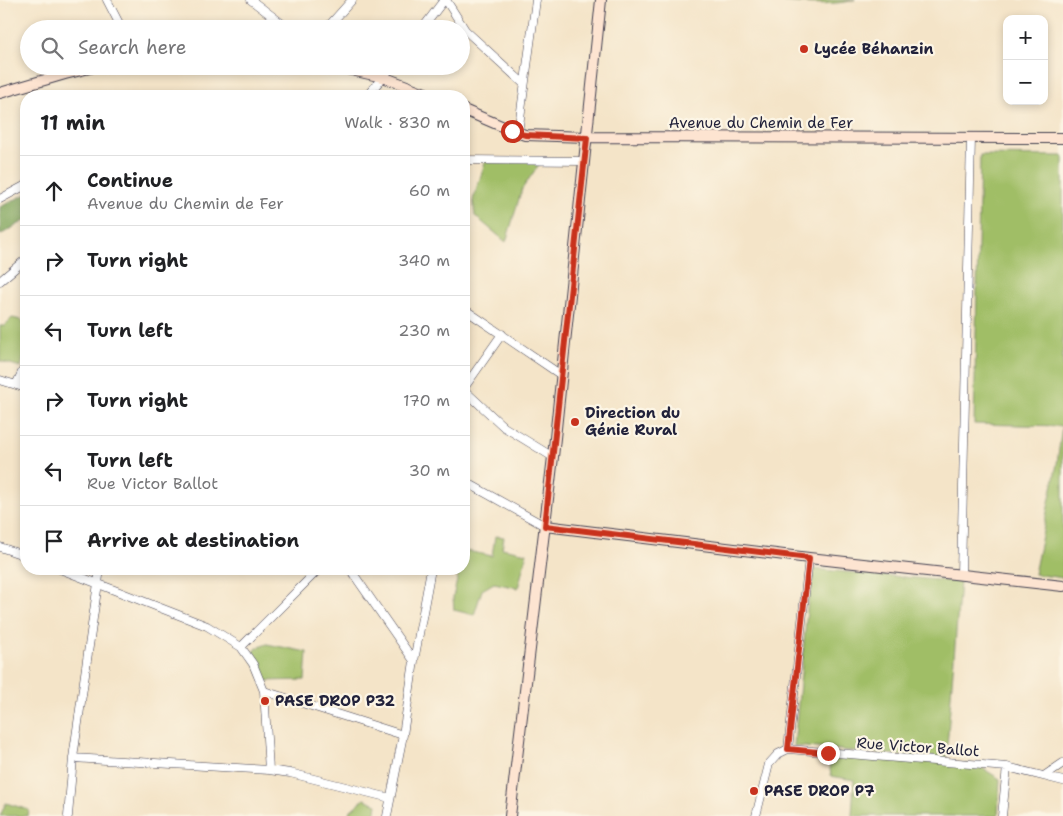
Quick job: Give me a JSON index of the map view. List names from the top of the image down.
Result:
{
  "streets": {
    "street": ["Avenue du Chemin de Fer", "Rue Victor Ballot"]
  },
  "places": [
    "Lycée Béhanzin",
    "Direction du Génie Rural",
    "PASE DROP P32",
    "PASE DROP P7"
  ],
  "page": {
    "map_buttons": ["+", "−"],
    "search": "Search here",
    "heading": ["11 min", "Walk · 830 m"],
    "list": [
      ["Continue", "Avenue du Chemin de Fer", "60 m"],
      ["Turn right", "340 m"],
      ["Turn left", "230 m"],
      ["Turn right", "170 m"],
      ["Turn left", "Rue Victor Ballot", "30 m"],
      "Arrive at destination"
    ]
  }
}
